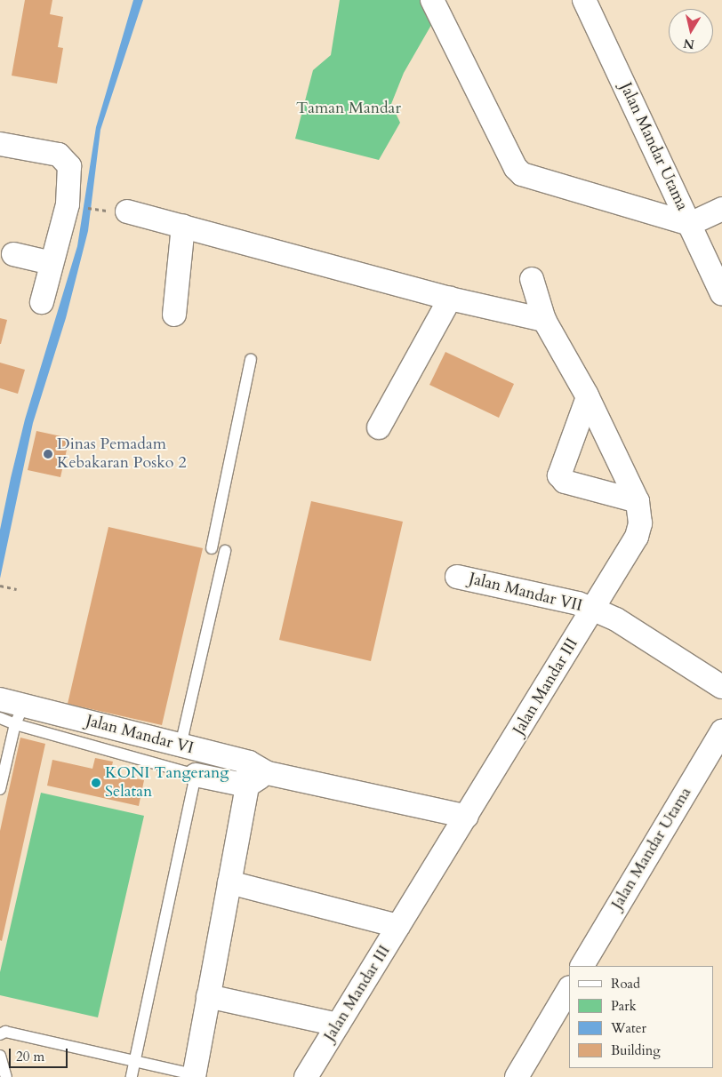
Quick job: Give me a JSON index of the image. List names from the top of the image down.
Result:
{
  "streets": {
    "street": [
      "Jalan Mandar Utama",
      "Jalan Mandar VII",
      "Jalan Mandar III",
      "Jalan Mandar VI"
    ]
  },
  "crossings": [
    ["Jalan Mandar VII", "Jalan Mandar III"],
    ["Jalan Mandar III", "Jalan Mandar VI"]
  ],
  "parks": ["Taman Mandar"],
  "places": ["Dinas Pemadam Kebakaran Posko 2", "KONI Tangerang Selatan"],
  "legend": [
    "Road",
    "Park",
    "Water",
    "Building"
  ],
  "scale_bar": "20 m",
  "north": "bottom"
}
